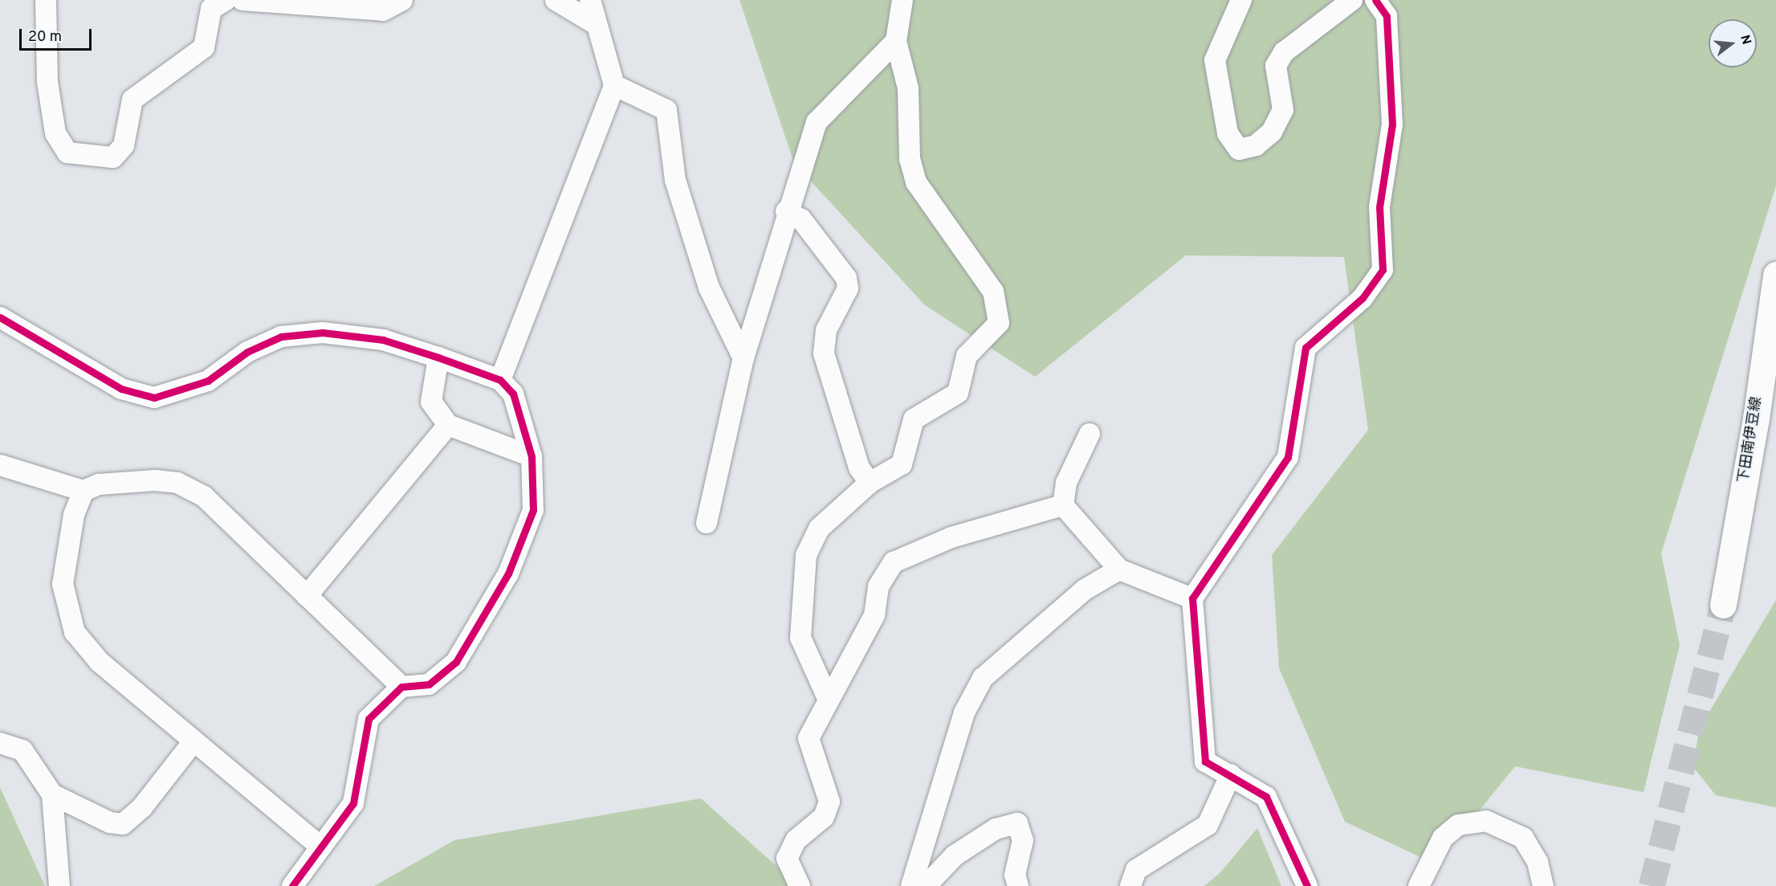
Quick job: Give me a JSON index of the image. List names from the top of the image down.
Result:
{
  "streets": {
    "main road": ["下田南伊豆線"]
  },
  "scale_bar": "20 m",
  "north": "right"
}
